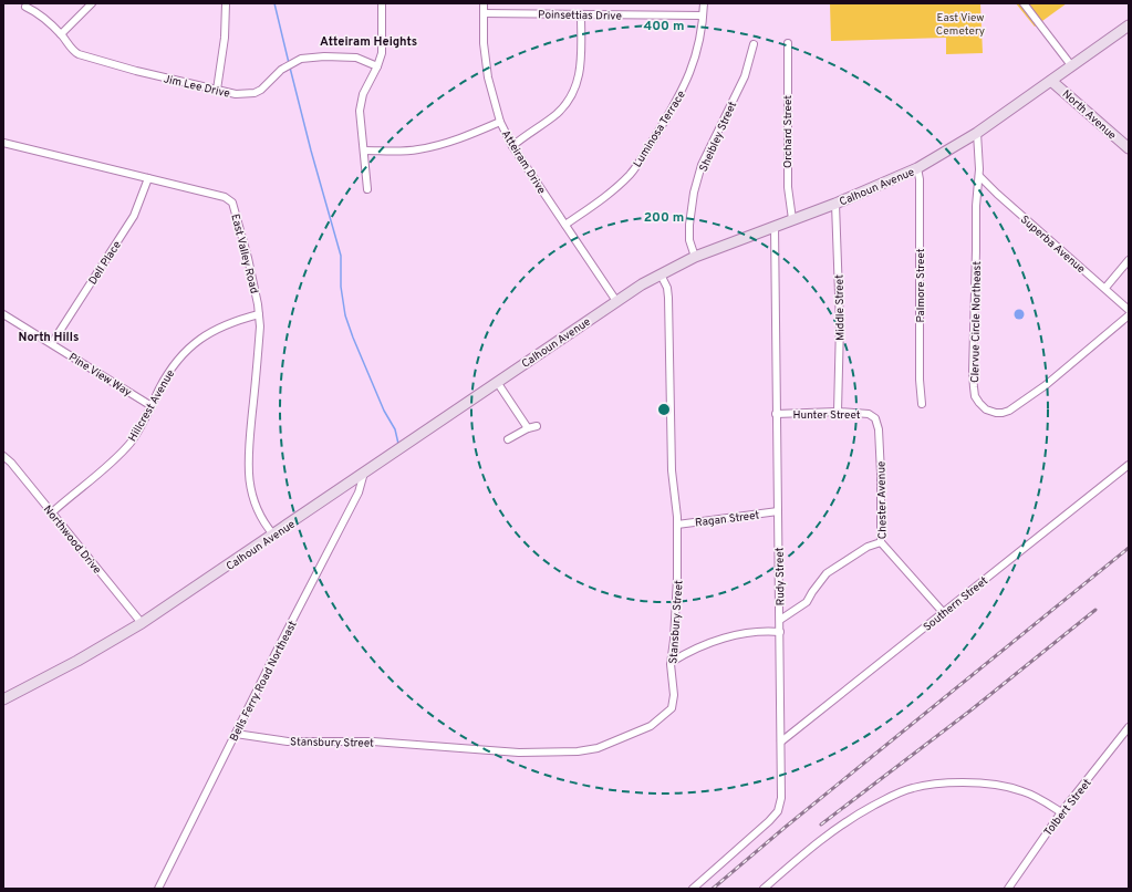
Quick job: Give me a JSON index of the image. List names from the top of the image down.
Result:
{
  "streets": {
    "street": [
      "Poinsettias Drive",
      "Jim Lee Drive",
      "North Avenue",
      "Luminosa Terrace",
      "Orchard Street",
      "Sheibley Street",
      "Atteiram Drive",
      "Calhoun Avenue",
      "Superba Avenue",
      "East Valley Road",
      "Dell Place",
      "Palmore Street",
      "Middle Street",
      "Clervue Circle Northeast",
      "Pine View Way",
      "Hillcrest Avenue",
      "Hunter Street",
      "Chester Avenue",
      "Ragan Street",
      "Northwood Drive",
      "Rudy Street",
      "Southern Street",
      "Stansbury Street",
      "Bells Ferry Road Northeast",
      "Tolbert Street"
    ]
  },
  "crossings": [
    ["Poinsettias Drive", "Luminosa Terrace"],
    ["Poinsettias Drive", "Atteiram Drive"],
    ["North Avenue", "Calhoun Avenue"],
    ["Luminosa Terrace", "Atteiram Drive"],
    ["Orchard Street", "Calhoun Avenue"],
    ["Sheibley Street", "Calhoun Avenue"],
    ["Atteiram Drive", "Calhoun Avenue"],
    ["Calhoun Avenue", "East Valley Road"],
    ["Calhoun Avenue", "Palmore Street"],
    ["Calhoun Avenue", "Middle Street"],
    ["Calhoun Avenue", "Clervue Circle Northeast"],
    ["Calhoun Avenue", "Northwood Drive"],
    ["Calhoun Avenue", "Rudy Street"],
    ["Calhoun Avenue", "Stansbury Street"],
    ["Calhoun Avenue", "Bells Ferry Road Northeast"],
    ["Superba Avenue", "Clervue Circle Northeast"],
    ["East Valley Road", "Dell Place"],
    ["East Valley Road", "Hillcrest Avenue"],
    ["Dell Place", "Pine View Way"],
    ["Middle Street", "Hunter Street"],
    ["Pine View Way", "Hillcrest Avenue"],
    ["Hillcrest Avenue", "Northwood Drive"],
    ["Hunter Street", "Chester Avenue"],
    ["Hunter Street", "Rudy Street"],
    ["Chester Avenue", "Southern Street"],
    ["Ragan Street", "Rudy Street"],
    ["Ragan Street", "Stansbury Street"],
    ["Rudy Street", "Southern Street"],
    ["Stansbury Street", "Bells Ferry Road Northeast"]
  ],
  "districts": ["Atteiram Heights", "North Hills"],
  "parks": ["East View Cemetery"],
  "rings": ["400 m", "200 m"]
}
